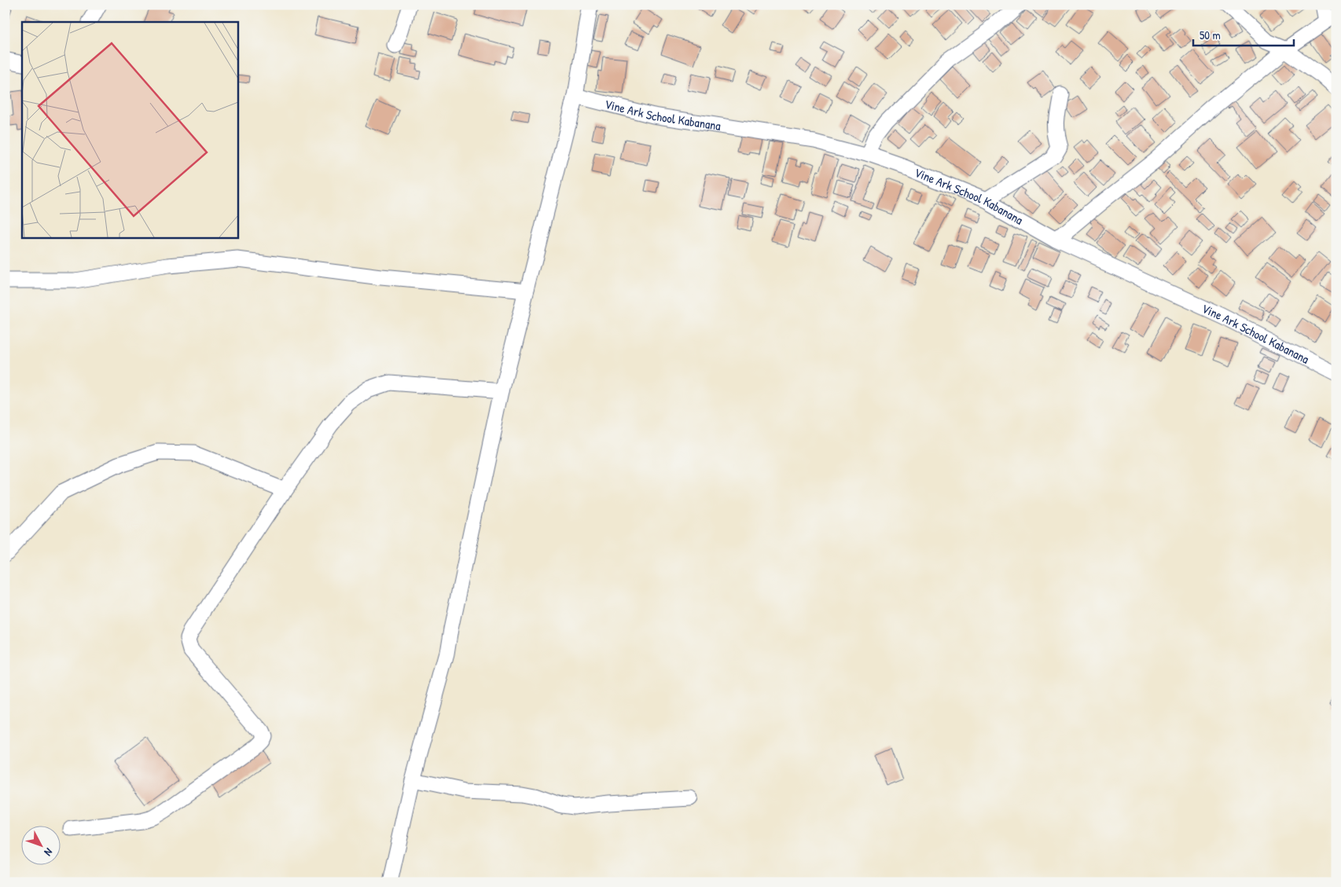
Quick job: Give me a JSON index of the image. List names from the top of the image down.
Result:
{
  "streets": {
    "street": ["Vine Ark School Kabanana"]
  },
  "scale_bar": "50 m",
  "north": "bottom right"
}
